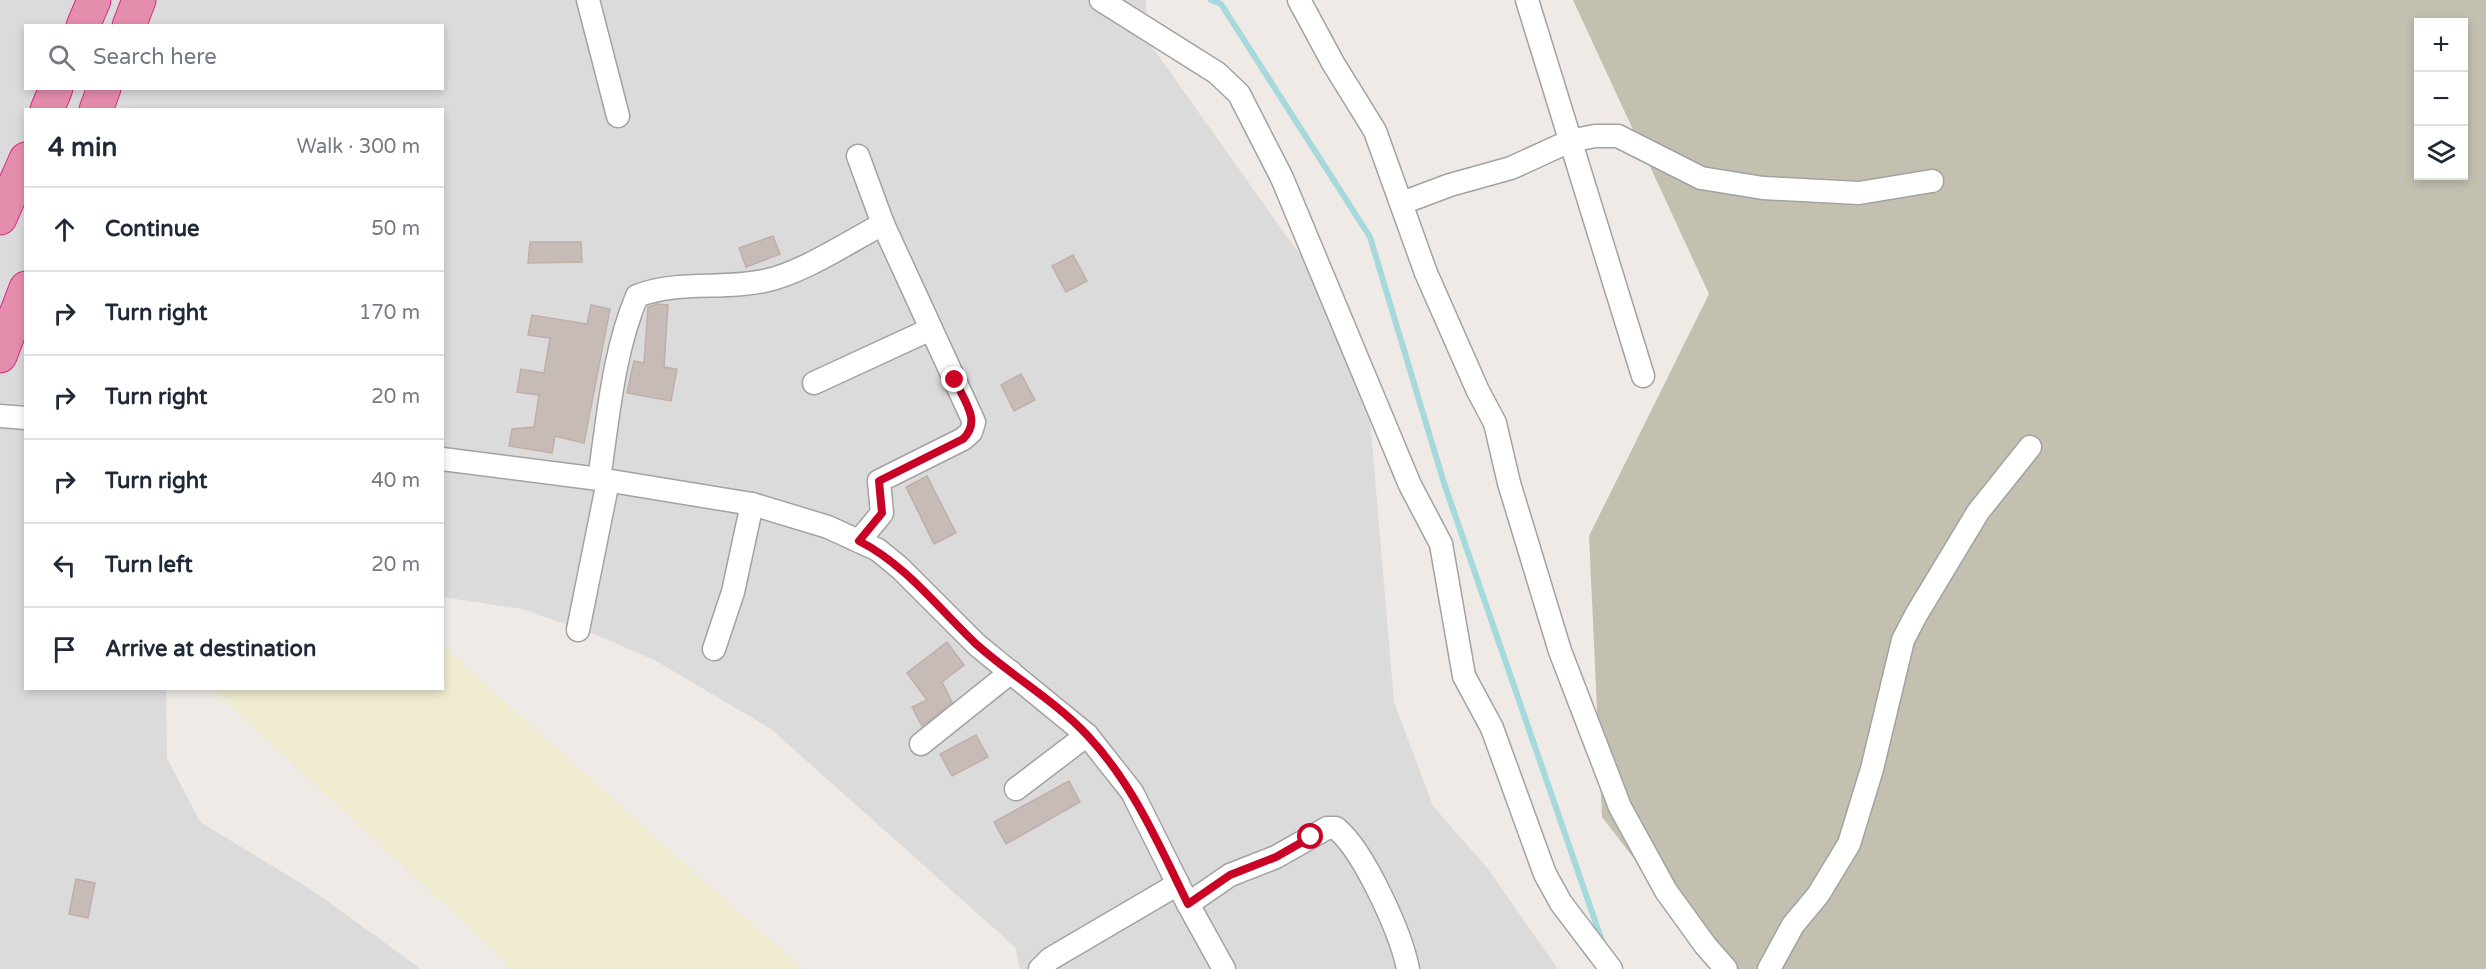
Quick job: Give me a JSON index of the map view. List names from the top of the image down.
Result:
{
  "page": {
    "map_buttons": ["+", "−"],
    "search": "Search here",
    "heading": ["4 min", "Walk · 300 m"],
    "list": [
      ["Continue", "50 m"],
      ["Turn right", "170 m"],
      ["Turn right", "20 m"],
      ["Turn right", "40 m"],
      ["Turn left", "20 m"],
      "Arrive at destination"
    ]
  }
}
